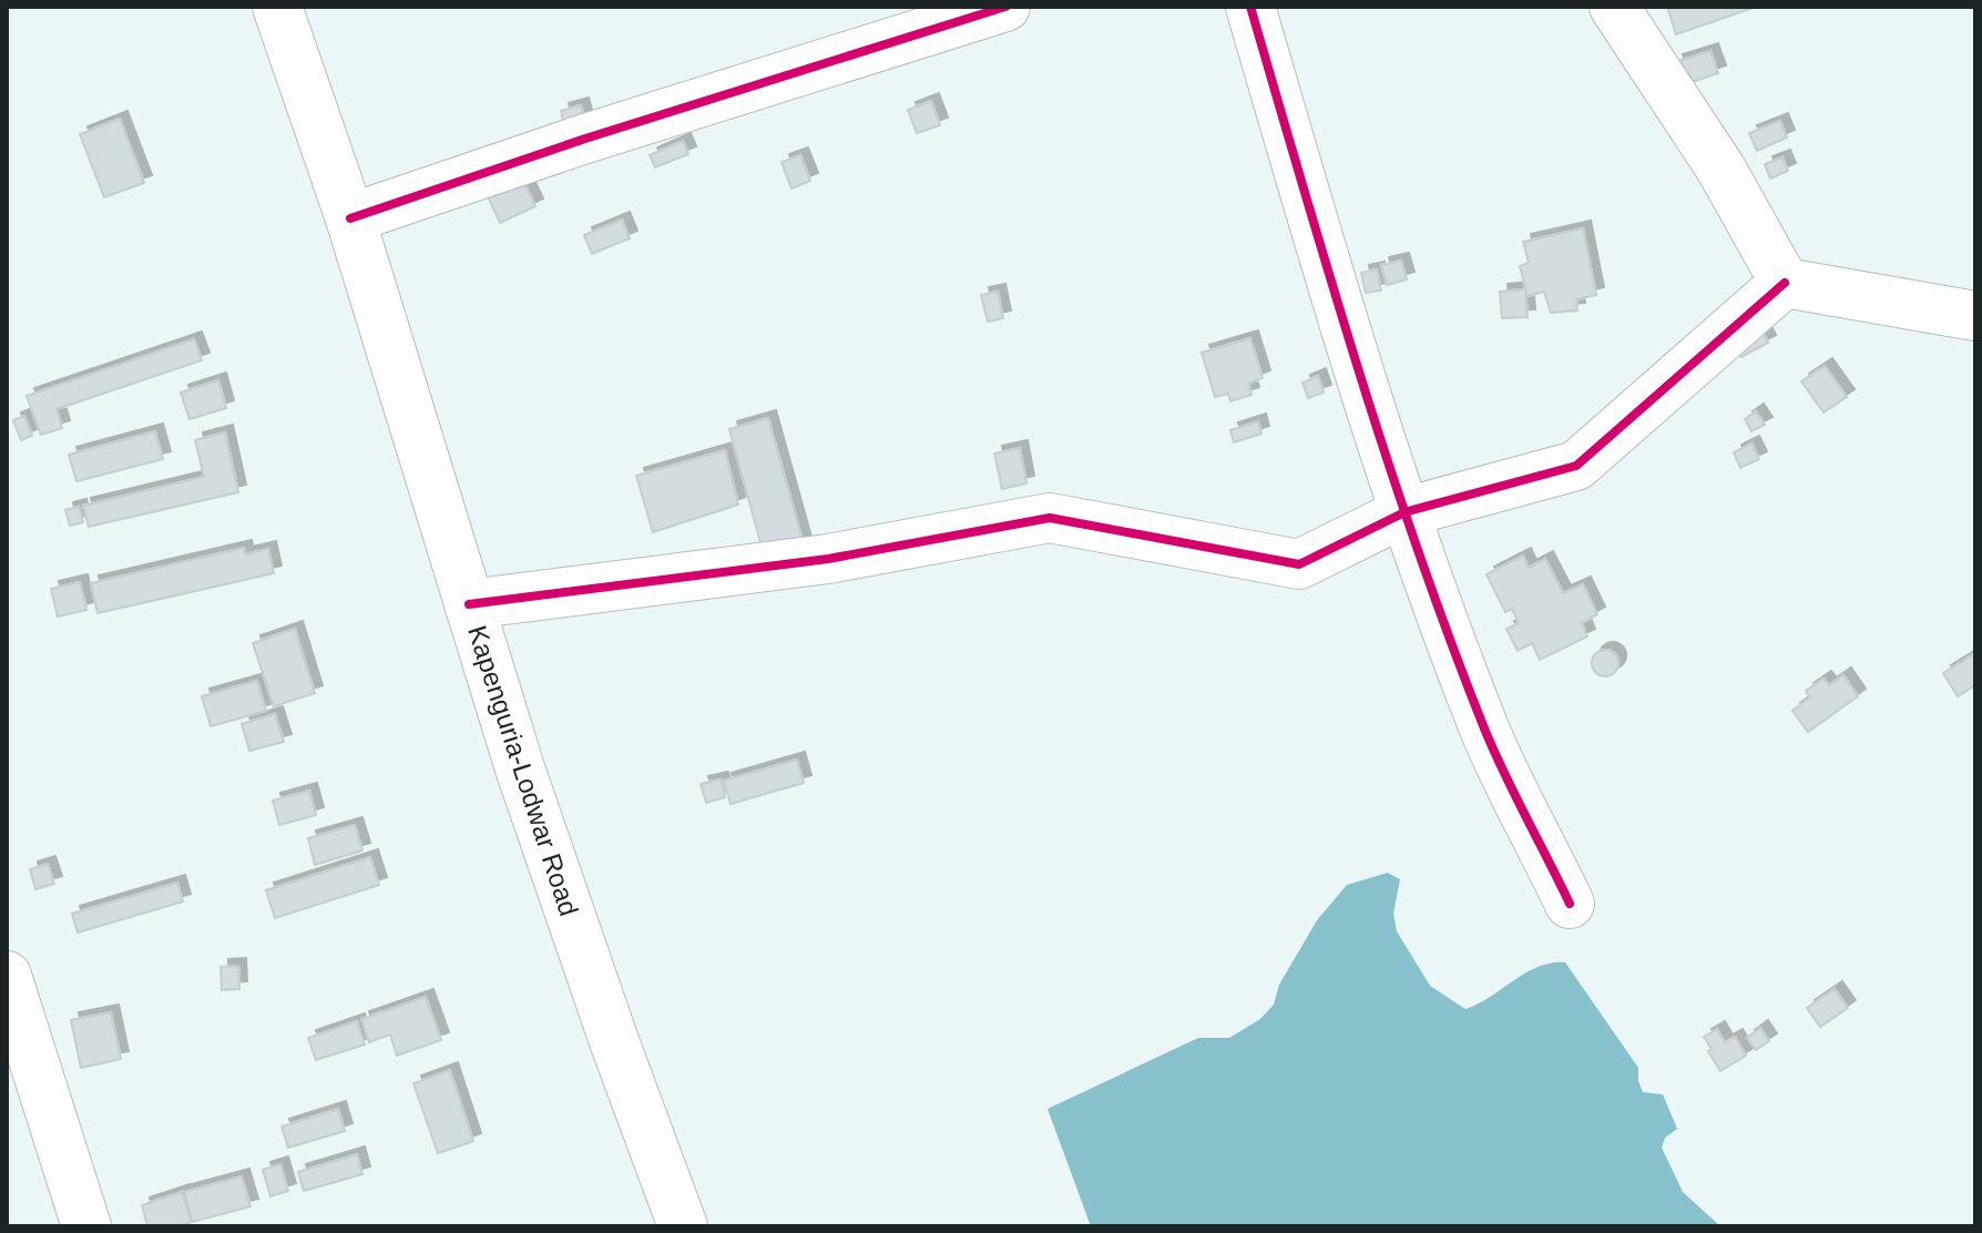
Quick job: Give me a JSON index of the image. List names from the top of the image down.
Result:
{
  "streets": {
    "main road": ["Kapenguria-Lodwar Road"]
  }
}
